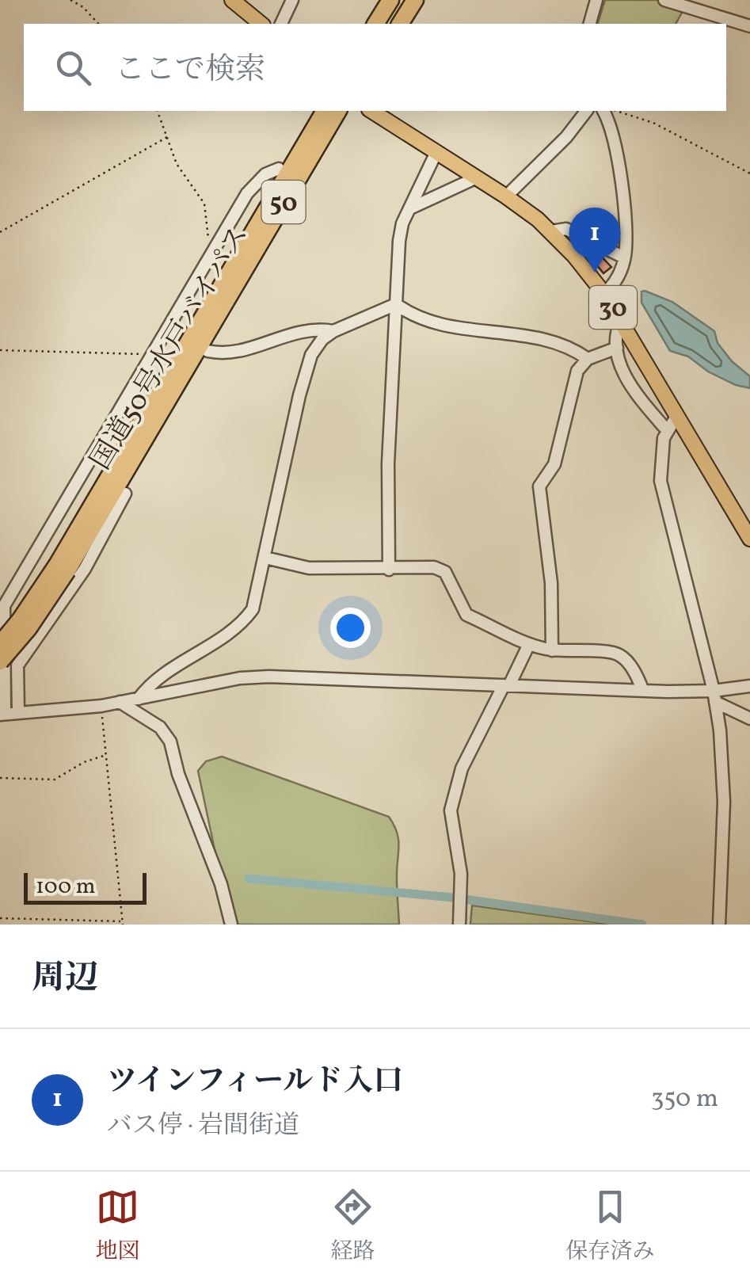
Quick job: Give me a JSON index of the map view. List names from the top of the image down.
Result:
{
  "streets": {
    "highway": ["50", "国道50号水戸バイパス"],
    "main road": ["30"]
  },
  "crossings": [
    ["50", "国道50号水戸バイパス"]
  ],
  "scale_bar": "100 m",
  "page": {
    "search": "ここで検索",
    "pins": "1",
    "scale": "100 m",
    "heading": "周辺",
    "list": [
      {
        "mark": "1",
        "name": "ツインフィールド入口",
        "note": "バス停 · 岩間街道",
        "value": "350 m"
      }
    ],
    "nav": ["地図", "経路", "保存済み"]
  }
}
